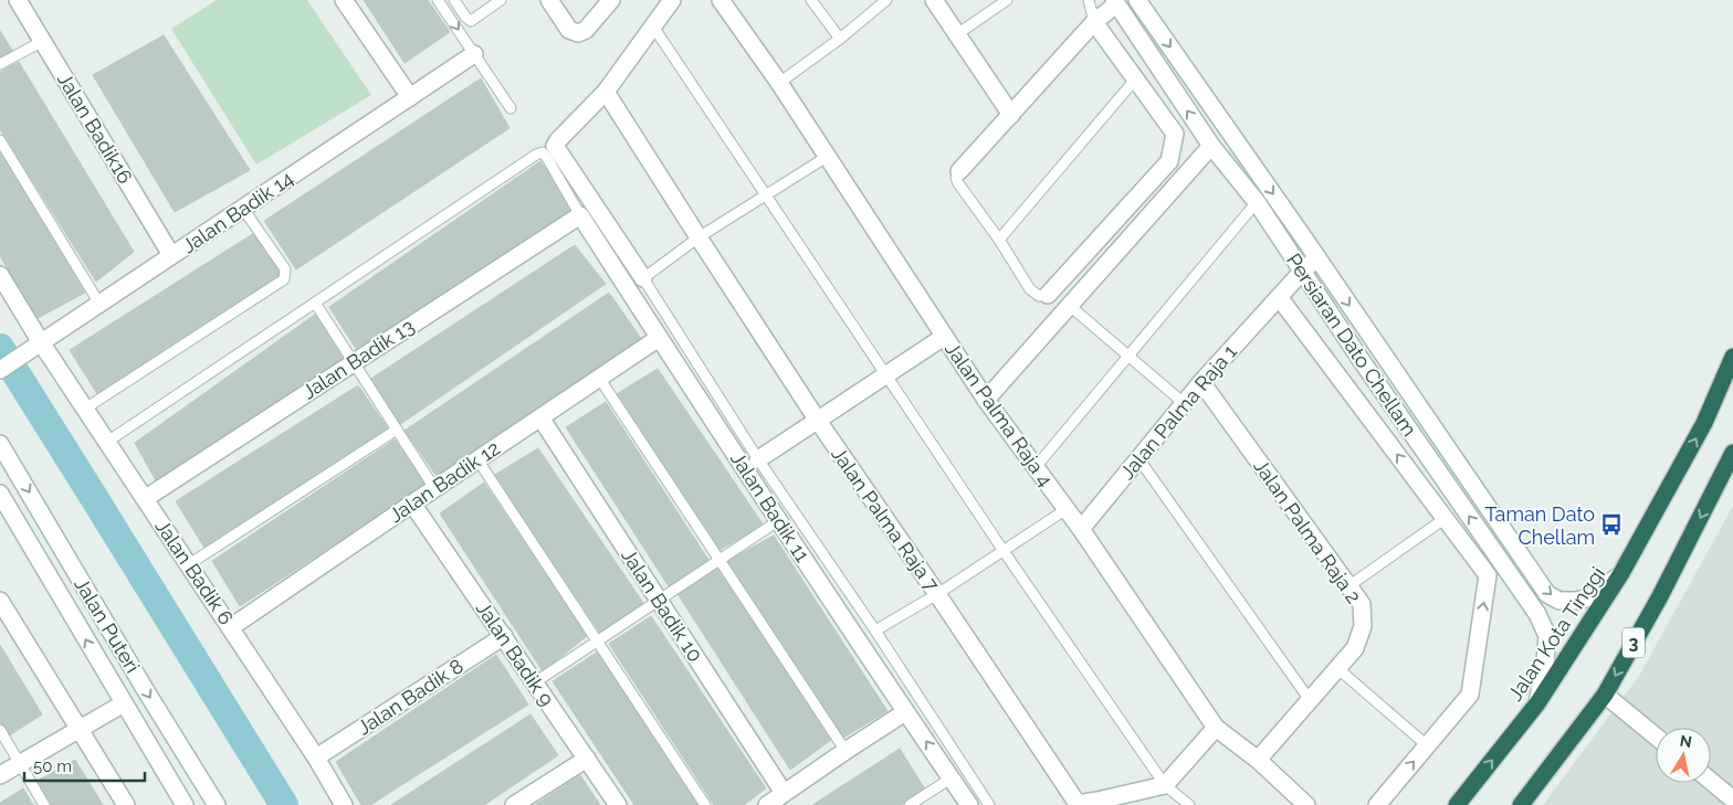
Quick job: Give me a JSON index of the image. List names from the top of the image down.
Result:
{
  "streets": {
    "highway": ["Jalan Kota Tinggi", "3"],
    "street": [
      "Jalan Badik16",
      "Jalan Badik 14",
      "Persiaran Dato Chellam",
      "Jalan Badik 13",
      "Jalan Palma Raja 1",
      "Jalan Palma Raja 4",
      "Jalan Badik 12",
      "Jalan Badik 11",
      "Jalan Palma Raja 7",
      "Jalan Palma Raja 2",
      "Jalan Badik 6",
      "Jalan Badik 10",
      "Jalan Puteri",
      "Jalan Badik 9",
      "Jalan Badik 8"
    ]
  },
  "crossings": [
    ["Jalan Badik16", "Jalan Badik 14"],
    ["Jalan Badik 14", "Jalan Badik 6"],
    ["Persiaran Dato Chellam", "Jalan Palma Raja 1"],
    ["Persiaran Dato Chellam", "Jalan Kota Tinggi"],
    ["Jalan Badik 13", "Jalan Badik 11"],
    ["Jalan Badik 13", "Jalan Badik 6"],
    ["Jalan Palma Raja 1", "Jalan Palma Raja 4"],
    ["Jalan Palma Raja 1", "Jalan Palma Raja 2"],
    ["Jalan Palma Raja 4", "Jalan Palma Raja 2"],
    ["Jalan Badik 12", "Jalan Badik 11"],
    ["Jalan Badik 12", "Jalan Badik 6"],
    ["Jalan Badik 12", "Jalan Badik 10"],
    ["Jalan Badik 12", "Jalan Badik 9"],
    ["Jalan Badik 6", "Jalan Badik 8"],
    ["Jalan Badik 9", "Jalan Badik 8"]
  ],
  "places": {
    "bus stop": ["Taman Dato Chellam"]
  },
  "scale_bar": "50 m",
  "north": "top"
}
